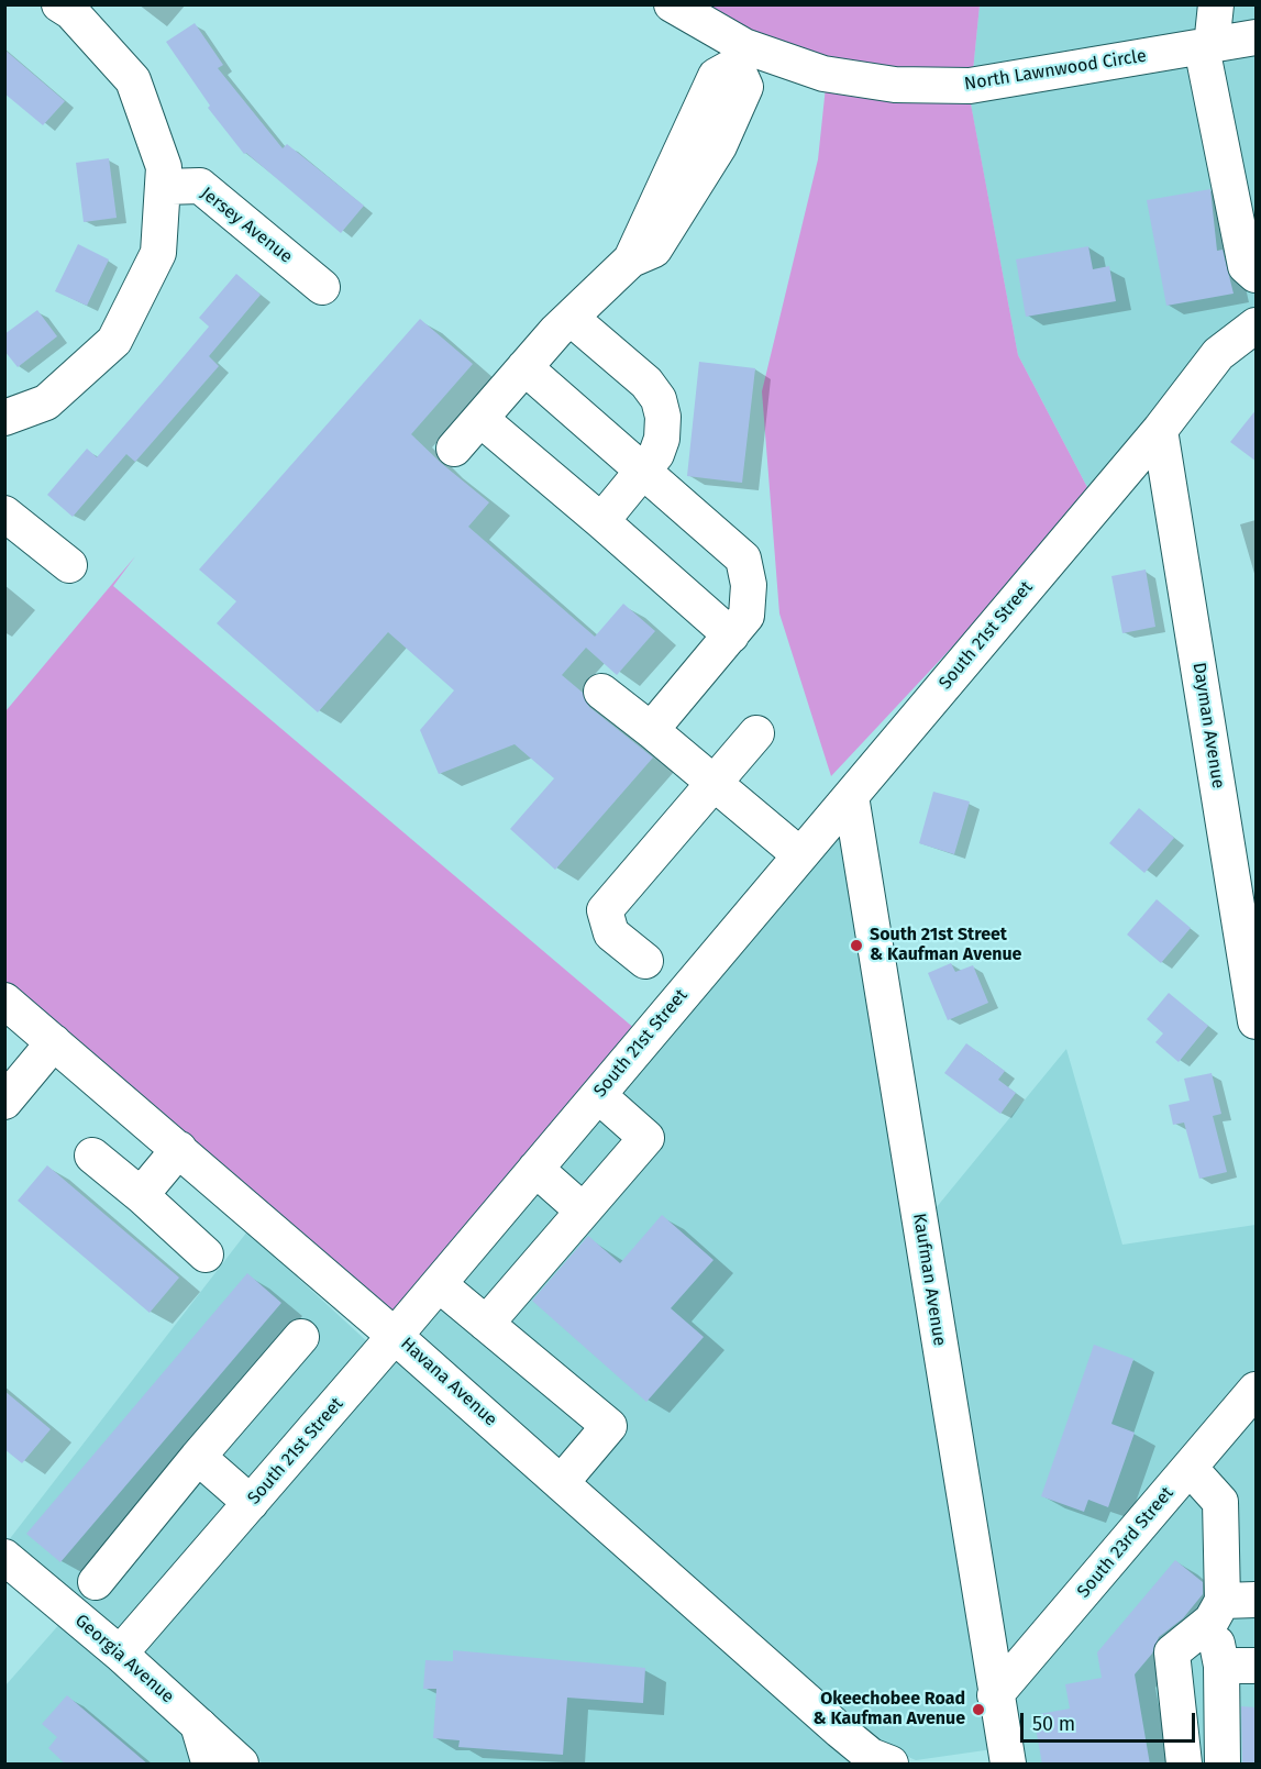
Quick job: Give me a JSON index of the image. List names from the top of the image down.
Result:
{
  "streets": {
    "street": [
      "North Lawnwood Circle",
      "Jersey Avenue",
      "South 21st Street",
      "Dayman Avenue",
      "Kaufman Avenue",
      "Havana Avenue",
      "South 23rd Street",
      "Georgia Avenue"
    ]
  },
  "crossings": [
    ["South 21st Street", "Dayman Avenue"],
    ["South 21st Street", "Kaufman Avenue"],
    ["South 21st Street", "Havana Avenue"],
    ["South 21st Street", "Georgia Avenue"],
    ["Kaufman Avenue", "South 23rd Street"]
  ],
  "places": ["South 21st Street & Kaufman Avenue", "Okeechobee Road & Kaufman Avenue"],
  "scale_bar": "50 m"
}
